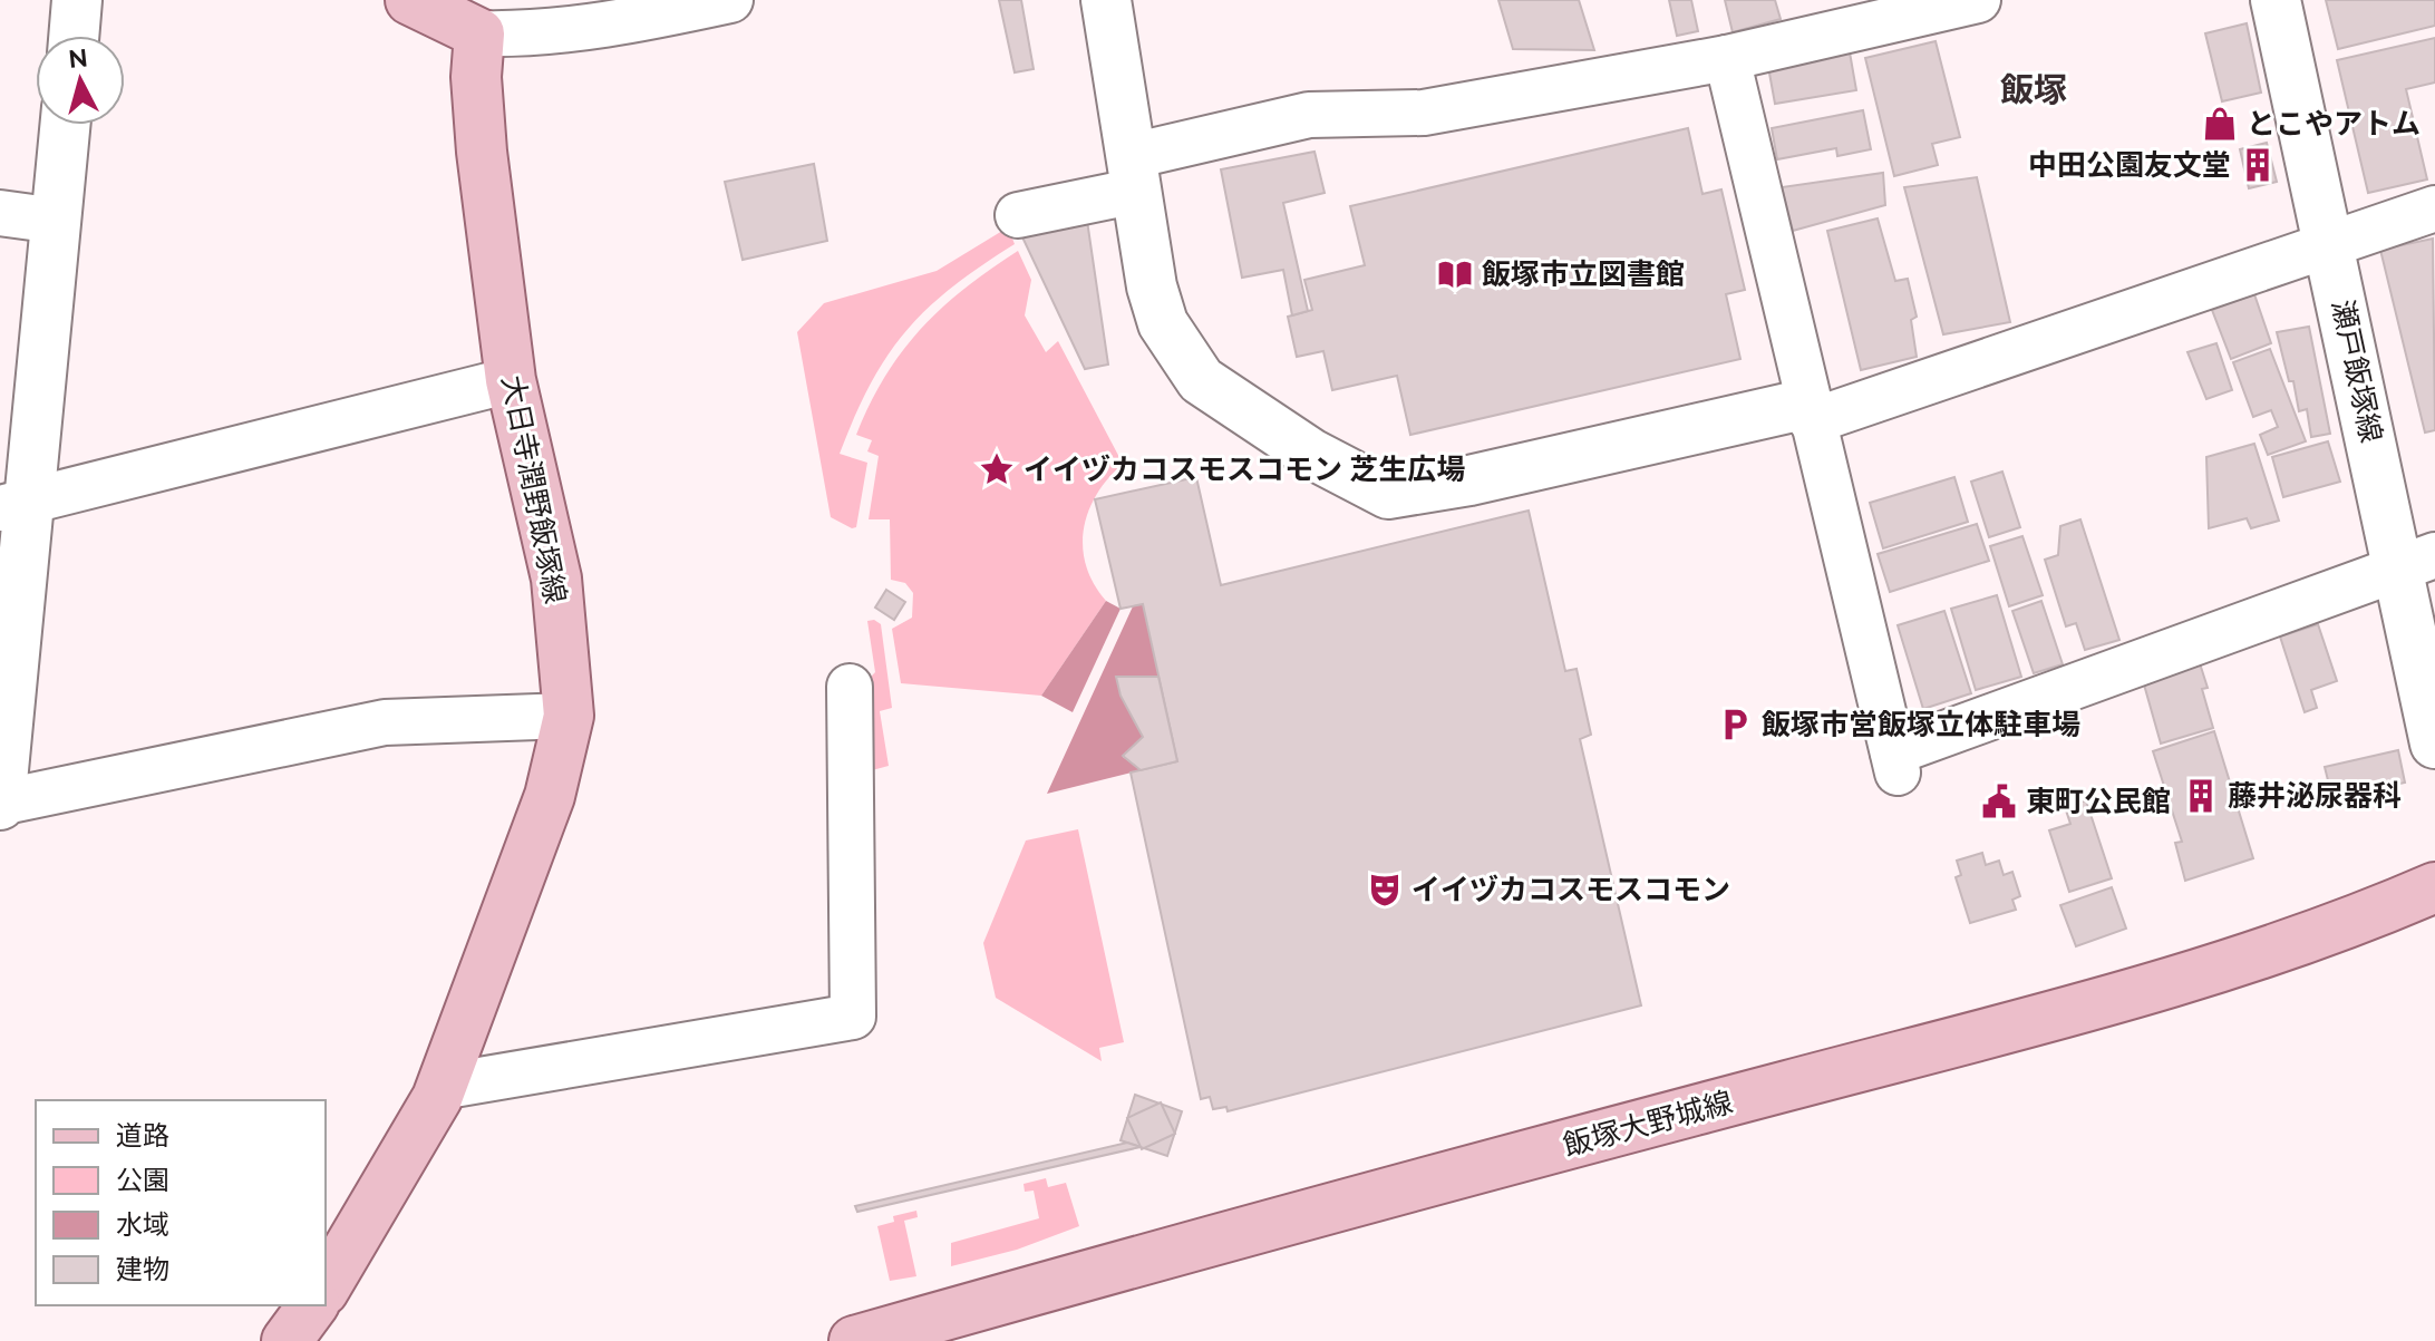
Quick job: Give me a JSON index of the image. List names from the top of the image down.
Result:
{
  "streets": {
    "main road": ["大日寺潤野飯塚線", "飯塚大野城線"],
    "street": ["瀬戸飯塚線"]
  },
  "districts": ["飯塚"],
  "places": {
    "shop": ["とこやアトム"],
    "building": ["中田公園友文堂", "藤井泌尿器科"],
    "library": ["飯塚市立図書館"],
    "place": ["イイヅカコスモスコモン 芝生広場"],
    "parking": ["飯塚市営飯塚立体駐車場"],
    "public building": ["東町公民館"],
    "theatre": ["イイヅカコスモスコモン"]
  },
  "legend": [
    "道路",
    "公園",
    "水域",
    "建物"
  ],
  "north": "top"
}
